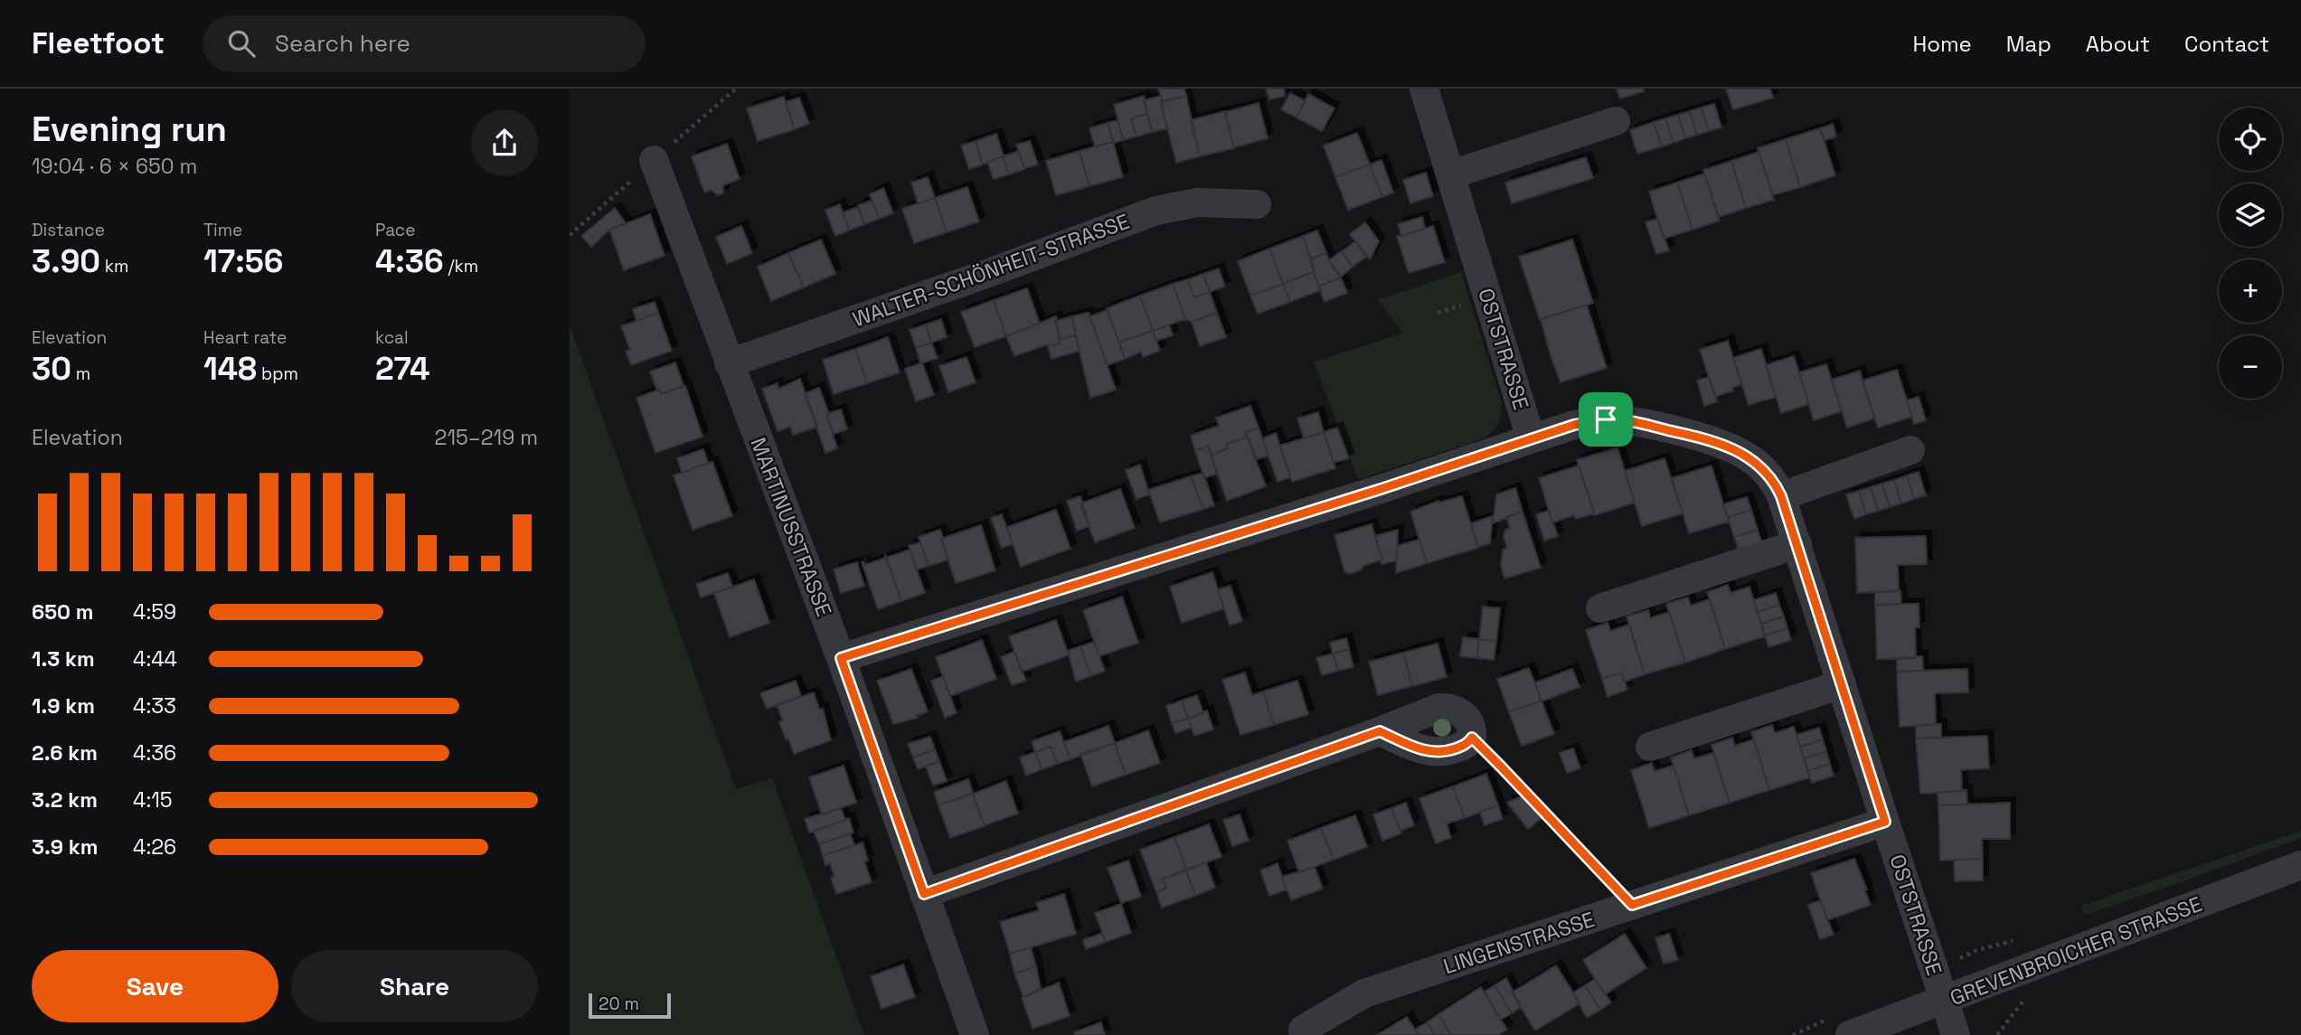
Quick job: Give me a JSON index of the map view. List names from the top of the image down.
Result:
{
  "streets": {
    "street": [
      "WALTER-SCHÖNHEIT-STRASSE",
      "OSTSTRASSE",
      "MARTINUSSTRASSE",
      "LINGENSTRASSE",
      "GREVENBROICHER STRASSE"
    ]
  },
  "crossings": [
    ["WALTER-SCHÖNHEIT-STRASSE", "MARTINUSSTRASSE"],
    ["OSTSTRASSE", "LINGENSTRASSE"],
    ["OSTSTRASSE", "GREVENBROICHER STRASSE"]
  ],
  "scale_bar": "20 m",
  "page": {
    "header": "Fleetfoot",
    "search": "Search here",
    "nav": [
      "Home",
      "Map",
      "About",
      "Contact"
    ],
    "heading": ["Evening run", "19:04 · 6 × 650 m"],
    "map_buttons": ["+", "−"],
    "stats": [
      ["Distance", "3.90 km"],
      ["Time", "17:56"],
      ["Pace", "4:36 /km"],
      ["Elevation", "30 m"],
      ["Heart rate", "148 bpm"],
      ["kcal", "274"]
    ],
    "chart": ["Elevation", "215–219 m"],
    "list": [
      {
        "name": "650 m",
        "note": "4:59"
      },
      {
        "name": "1.3 km",
        "note": "4:44"
      },
      {
        "name": "1.9 km",
        "note": "4:33"
      },
      {
        "name": "2.6 km",
        "note": "4:36"
      },
      {
        "name": "3.2 km",
        "note": "4:15"
      },
      {
        "name": "3.9 km",
        "note": "4:26"
      }
    ],
    "buttons": ["Save", "Share"],
    "scale": "20 m"
  }
}
